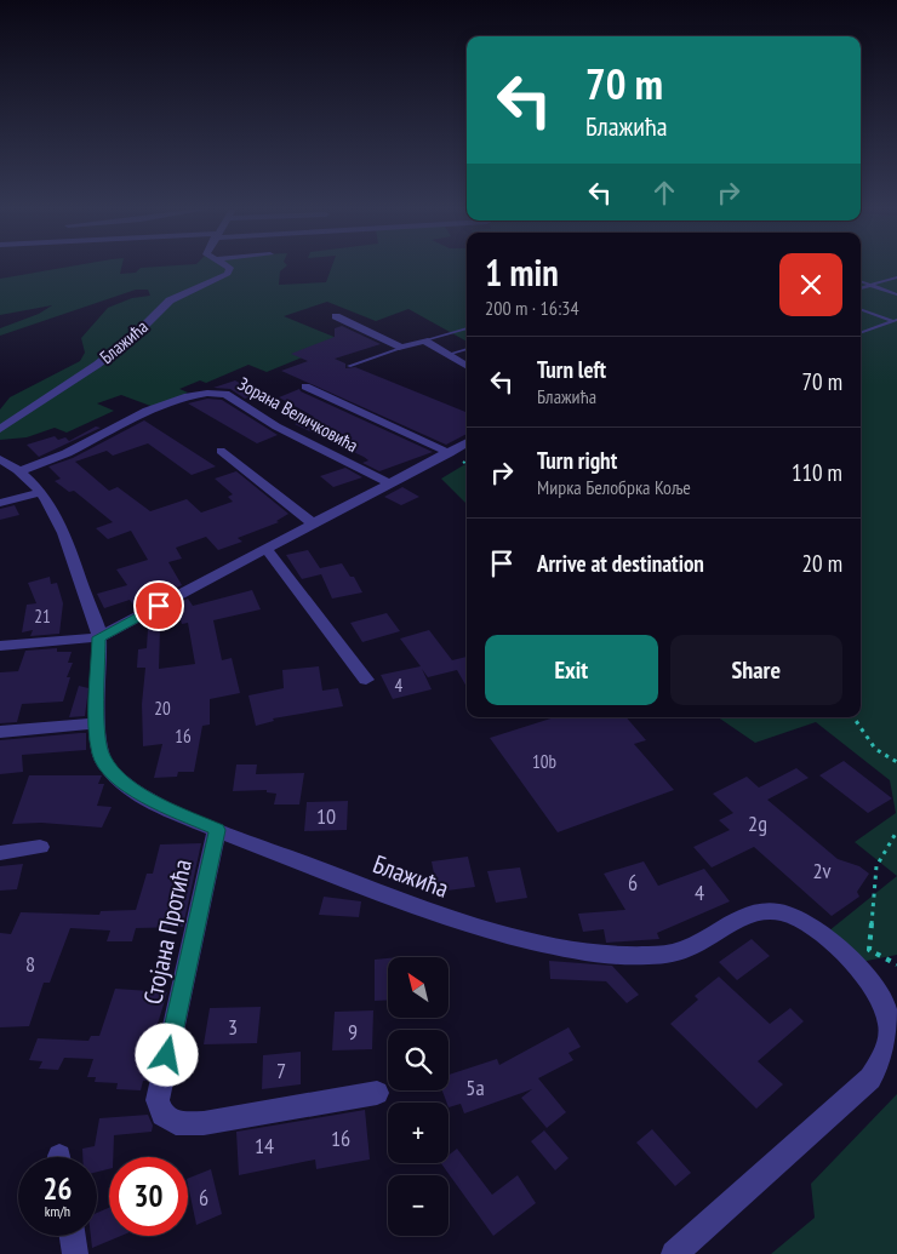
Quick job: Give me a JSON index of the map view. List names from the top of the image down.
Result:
{
  "streets": {
    "street": ["Блажића", "Зорана Величковића", "Стојана Протића"]
  },
  "crossings": [
    ["Блажића", "Зорана Величковића"],
    ["Блажића", "Стојана Протића"]
  ],
  "house_numbers": [
    "21",
    "4",
    "20",
    "16",
    "10b",
    "10",
    "2g",
    "2v",
    "6",
    "4",
    "8",
    "3",
    "9",
    "7",
    "5a",
    "16",
    "14",
    "6"
  ],
  "north": "top left",
  "page": {
    "turn": ["70 m", "Блажића"],
    "heading": ["1 min", "200 m · 16:34"],
    "list": [
      {
        "name": "Turn left",
        "note": "Блажића",
        "value": "70 m"
      },
      {
        "name": "Turn right",
        "note": "Мирка Белобрка Коље",
        "value": "110 m"
      },
      {
        "name": "Arrive at destination",
        "value": "20 m"
      }
    ],
    "buttons": ["Exit", "Share"],
    "map_buttons": ["+", "−"],
    "speed": "26 km/h",
    "limit": "30"
  }
}
